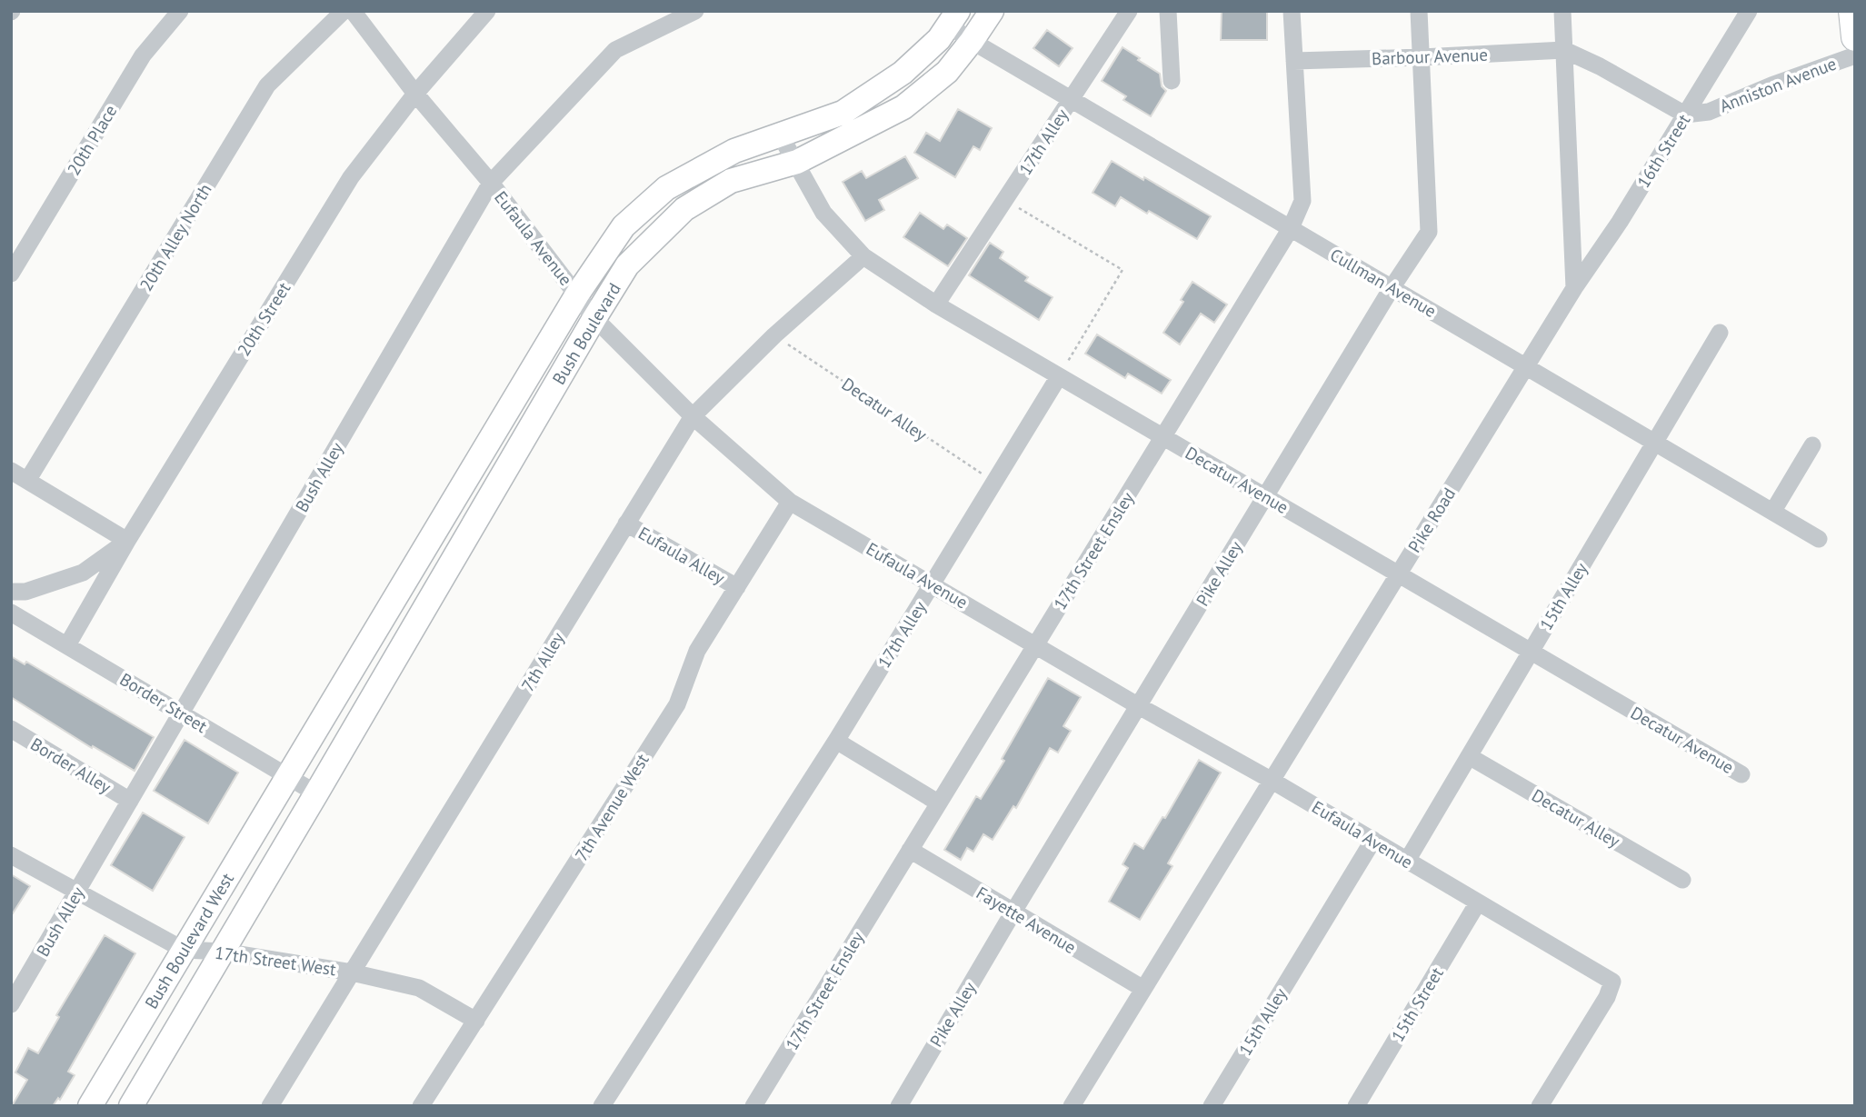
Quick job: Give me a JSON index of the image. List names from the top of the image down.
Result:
{
  "streets": {
    "main road": ["Bush Boulevard", "Bush Boulevard West"],
    "street": [
      "Barbour Avenue",
      "Anniston Avenue",
      "20th Place",
      "17th Alley",
      "16th Street",
      "20th Alley North",
      "Eufaula Avenue",
      "Cullman Avenue",
      "20th Street",
      "Decatur Alley",
      "Bush Alley",
      "Decatur Avenue",
      "Pike Road",
      "17th Street Ensley",
      "Eufaula Alley",
      "Pike Alley",
      "15th Alley",
      "7th Alley",
      "Border Street",
      "Border Alley",
      "7th Avenue West",
      "Fayette Avenue",
      "17th Street West",
      "15th Street"
    ]
  },
  "crossings": [
    ["Barbour Avenue", "17th Street Ensley"],
    ["Barbour Avenue", "Pike Alley"],
    ["Anniston Avenue", "16th Street"],
    ["17th Alley", "Eufaula Avenue"],
    ["17th Alley", "Cullman Avenue"],
    ["17th Alley", "Decatur Alley"],
    ["17th Alley", "Decatur Avenue"],
    ["16th Street", "Pike Road"],
    ["Eufaula Avenue", "20th Street"],
    ["Eufaula Avenue", "Bush Boulevard"],
    ["Eufaula Avenue", "Bush Alley"],
    ["Eufaula Avenue", "Pike Road"],
    ["Eufaula Avenue", "17th Street Ensley"],
    ["Eufaula Avenue", "Pike Alley"],
    ["Eufaula Avenue", "15th Alley"],
    ["Eufaula Avenue", "7th Alley"],
    ["Eufaula Avenue", "7th Avenue West"],
    ["Eufaula Avenue", "15th Street"],
    ["Cullman Avenue", "Bush Boulevard"],
    ["Cullman Avenue", "Pike Road"],
    ["Cullman Avenue", "17th Street Ensley"],
    ["Cullman Avenue", "Pike Alley"],
    ["Cullman Avenue", "15th Alley"],
    ["20th Street", "Border Street"],
    ["Bush Boulevard", "Decatur Avenue"],
    ["Bush Boulevard", "Border Street"],
    ["Bush Boulevard", "Bush Boulevard West"],
    ["Decatur Alley", "15th Alley"],
    ["Decatur Alley", "7th Alley"],
    ["Bush Alley", "Border Street"],
    ["Bush Alley", "Border Alley"],
    ["Bush Alley", "17th Street West"],
    ["Decatur Avenue", "Pike Road"],
    ["Decatur Avenue", "17th Street Ensley"],
    ["Decatur Avenue", "Pike Alley"],
    ["Decatur Avenue", "15th Alley"],
    ["Decatur Avenue", "7th Alley"],
    ["Pike Road", "Fayette Avenue"],
    ["17th Street Ensley", "Fayette Avenue"],
    ["Eufaula Alley", "7th Alley"],
    ["Eufaula Alley", "7th Avenue West"],
    ["Pike Alley", "Fayette Avenue"],
    ["7th Alley", "17th Street West"],
    ["Border Street", "Bush Boulevard West"],
    ["7th Avenue West", "17th Street West"],
    ["Bush Boulevard West", "17th Street West"]
  ]
}
